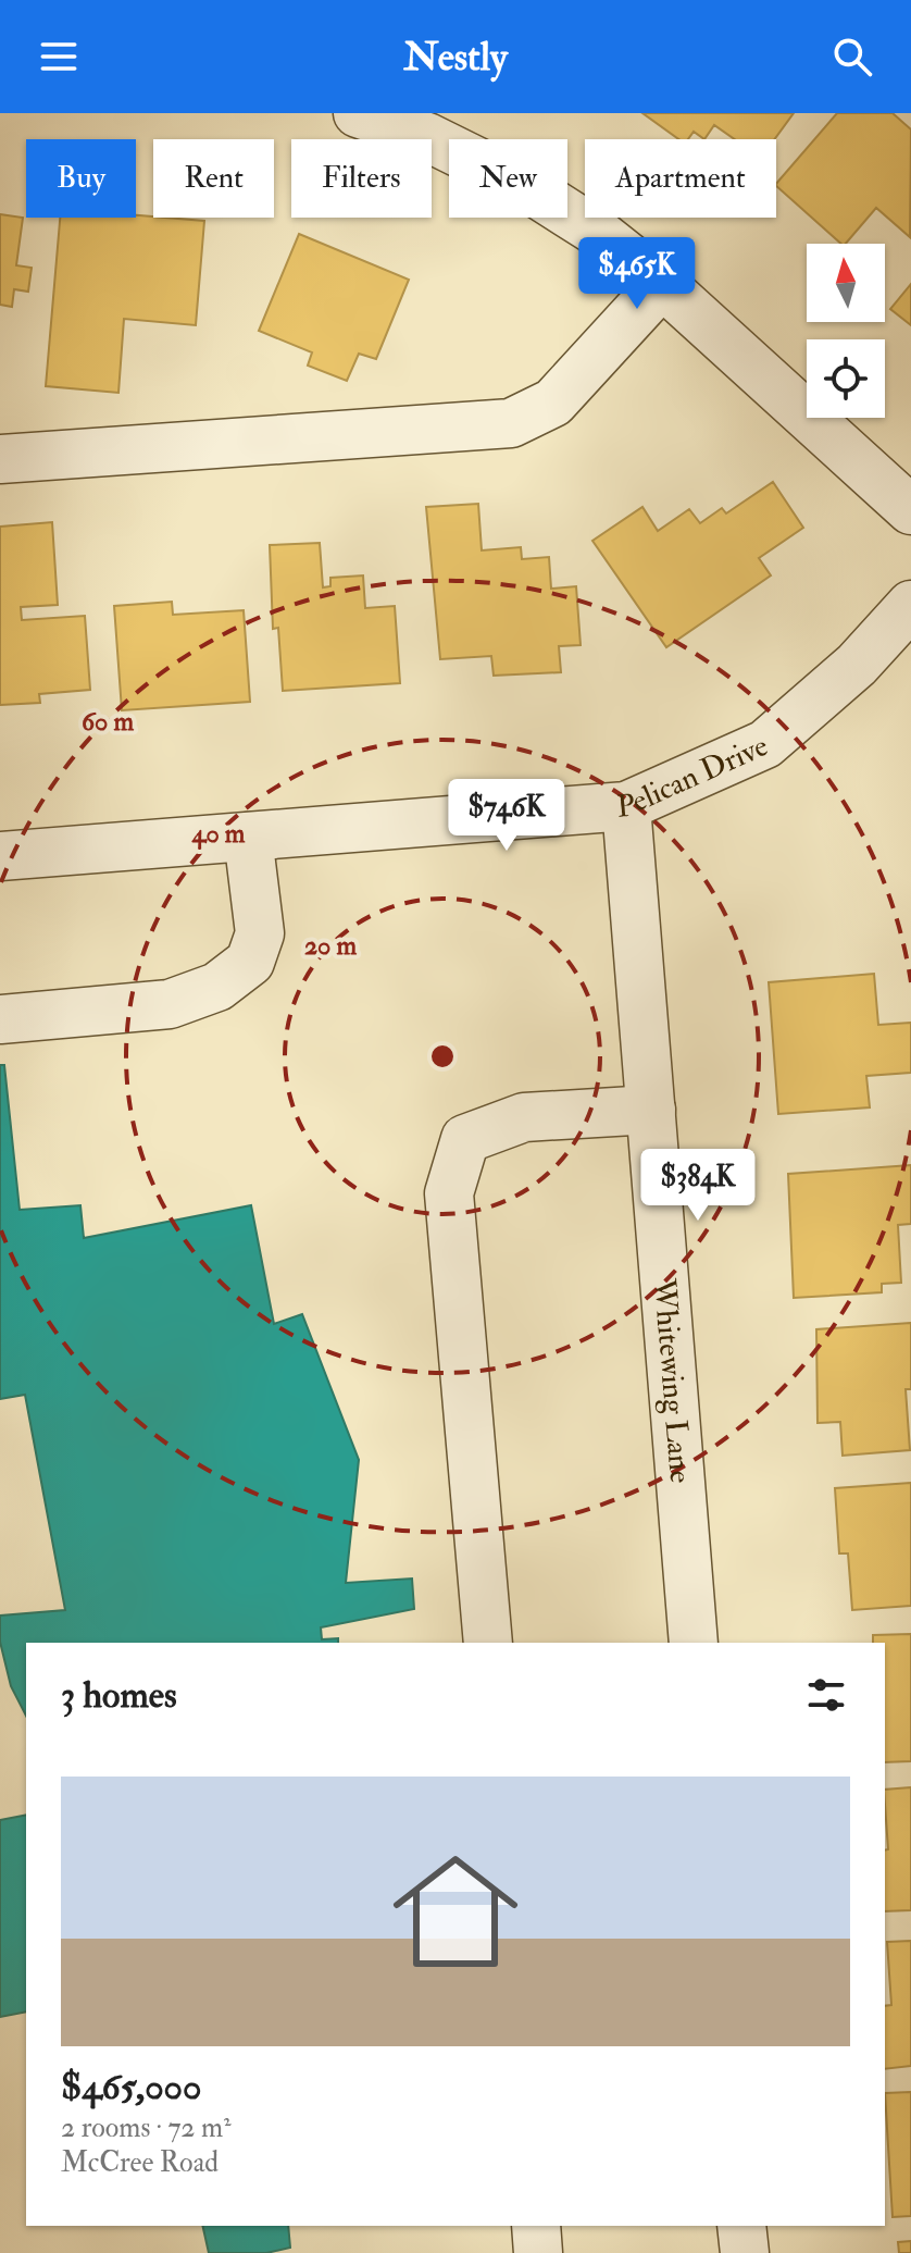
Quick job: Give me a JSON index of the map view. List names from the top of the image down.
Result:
{
  "streets": {
    "street": ["Pelican Drive", "Whitewing Lane"]
  },
  "crossings": [
    ["Pelican Drive", "Whitewing Lane"]
  ],
  "north": "top",
  "page": {
    "header": "Nestly",
    "chip": [
      "Buy",
      "Rent",
      "Filters",
      "New",
      "Apartment"
    ],
    "price": ["$465K", "$746K", "$384K"],
    "heading": "3 homes",
    "list": [
      {
        "name": "$465,000",
        "note": "2 rooms · 72 m² · McCree Road"
      }
    ]
  },
  "rings": ["60 m", "40 m", "20 m"]
}
